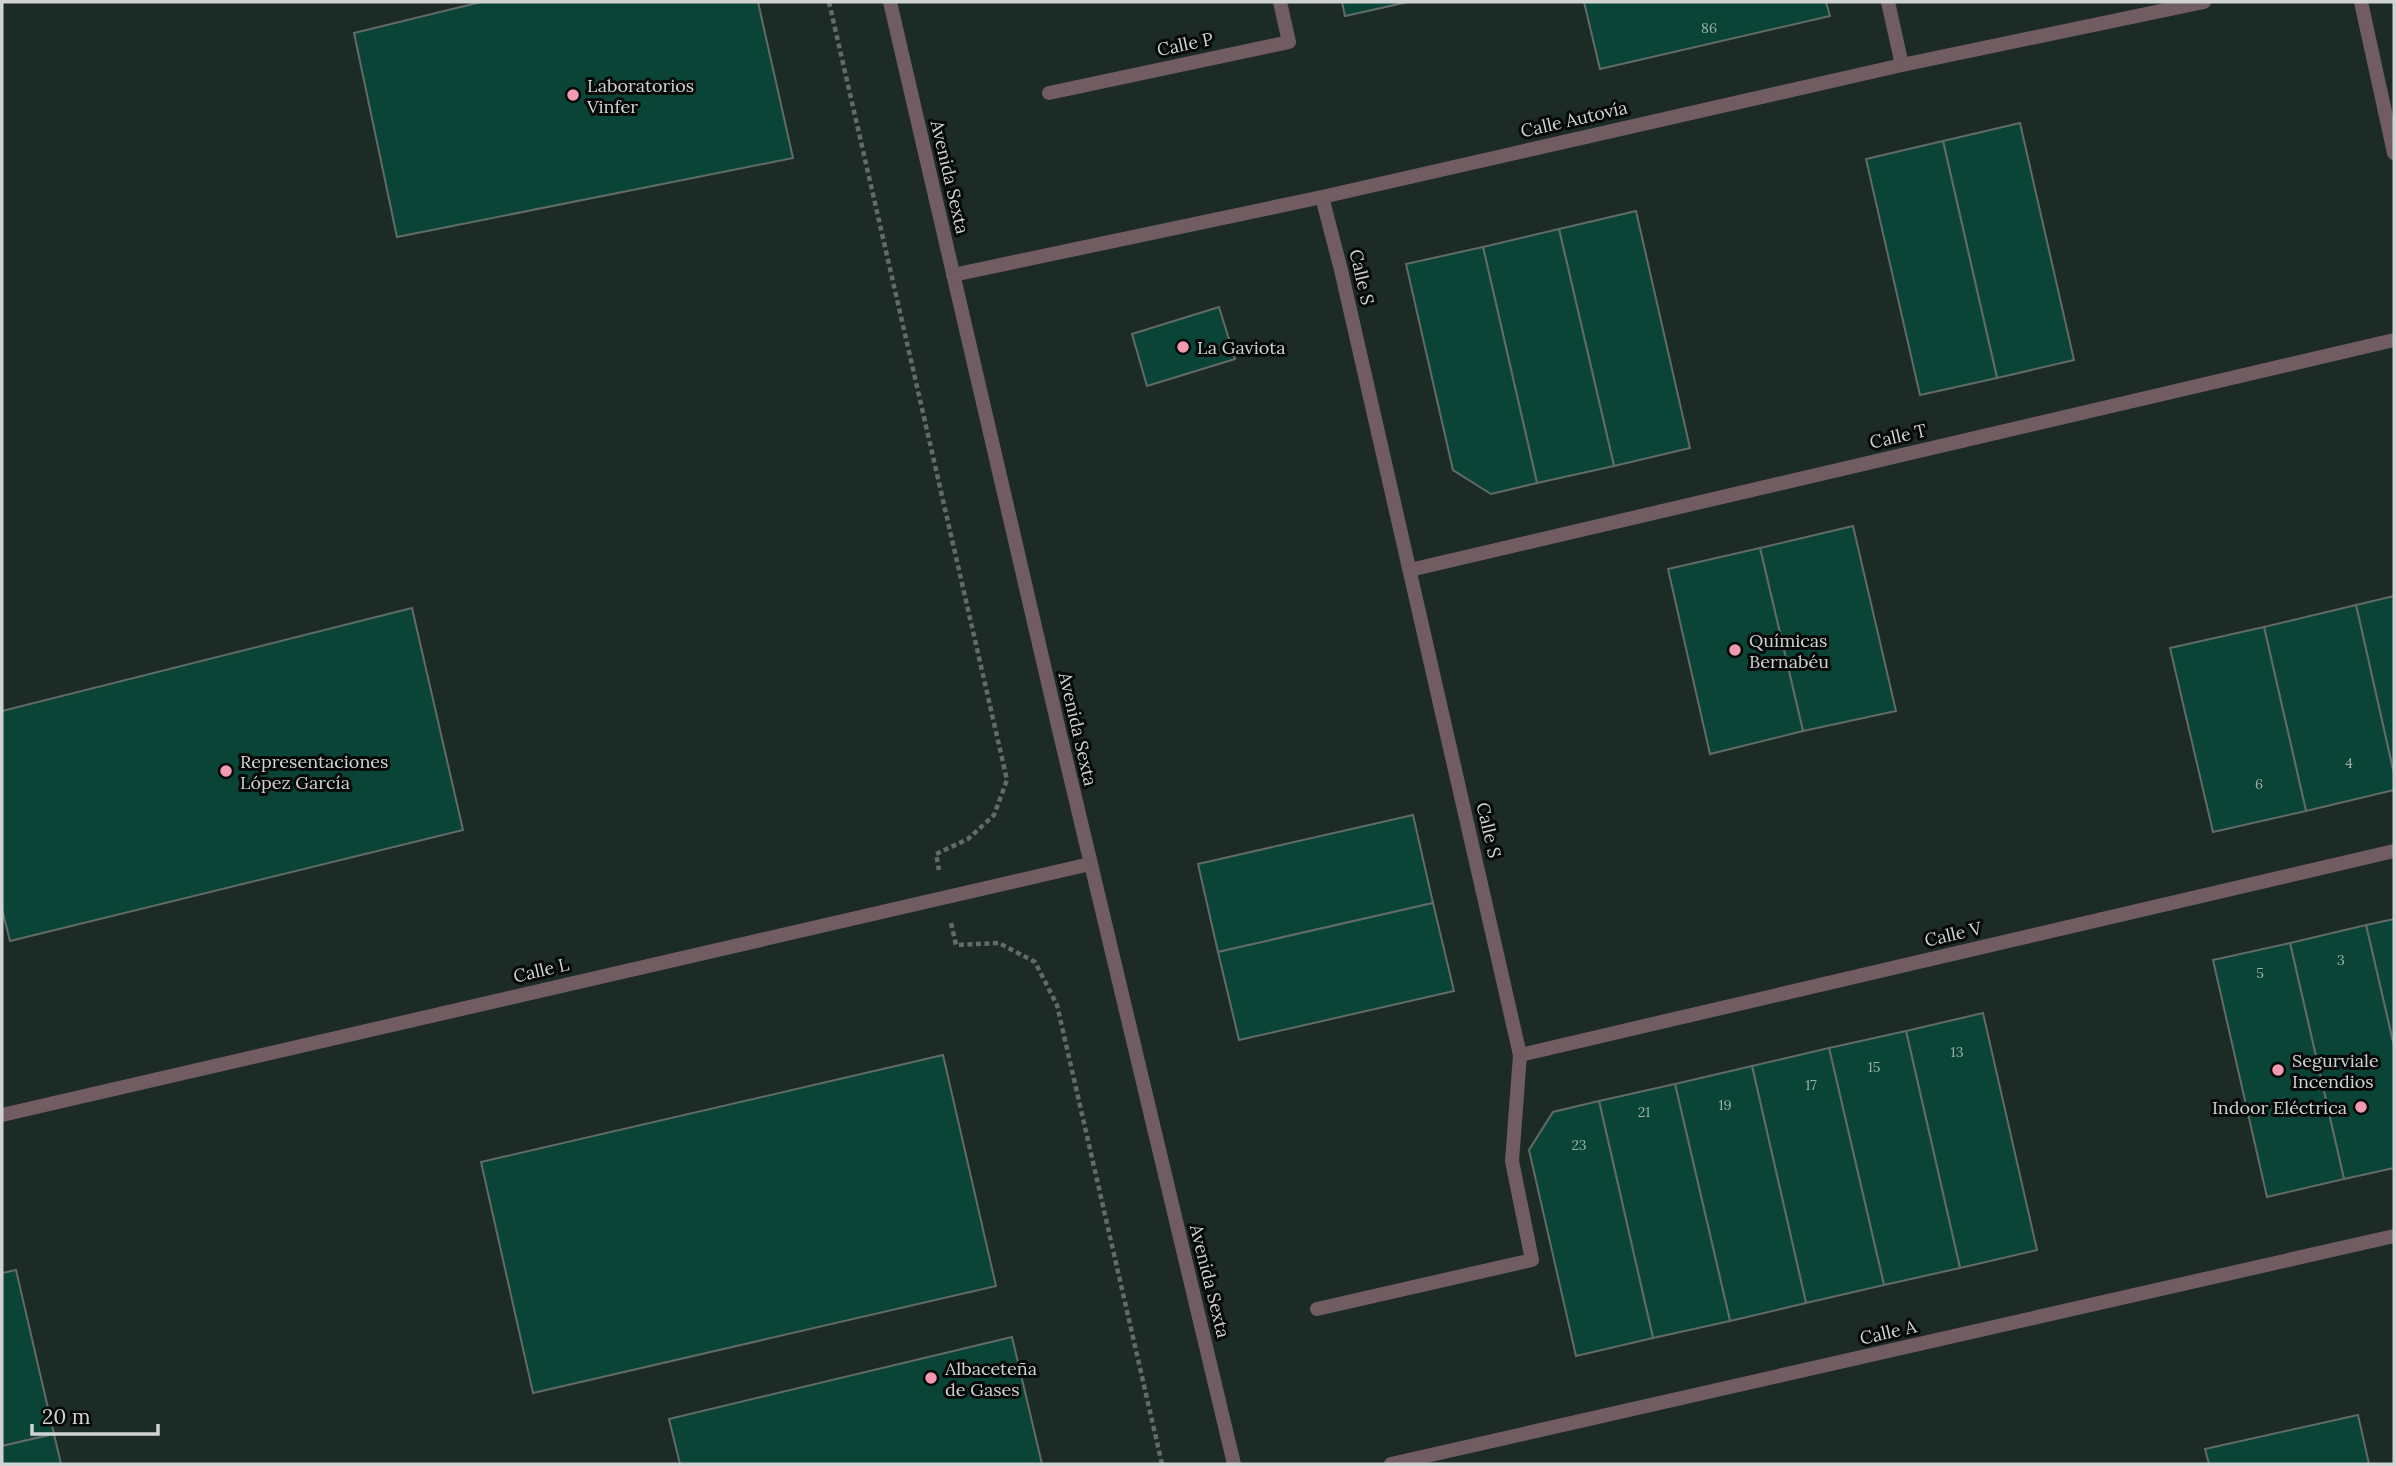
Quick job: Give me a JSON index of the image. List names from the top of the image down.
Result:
{
  "streets": {
    "street": [
      "Calle P",
      "Calle Autovía",
      "Avenida Sexta",
      "Calle S",
      "Calle T",
      "Calle V",
      "Calle L",
      "Calle A"
    ]
  },
  "crossings": [
    ["Calle Autovía", "Avenida Sexta"],
    ["Calle Autovía", "Calle S"],
    ["Avenida Sexta", "Calle L"],
    ["Calle S", "Calle T"],
    ["Calle S", "Calle V"]
  ],
  "places": [
    "Laboratorios Vinfer",
    "La Gaviota",
    "Químicas Bernabéu",
    "Representaciones López García",
    "Segurviale Incendios",
    "Indoor Eléctrica",
    "Albaceteña de Gases"
  ],
  "house_numbers": [
    "86",
    "4",
    "6",
    "3",
    "5",
    "13",
    "15",
    "17",
    "19",
    "21",
    "23"
  ],
  "scale_bar": "20 m"
}
